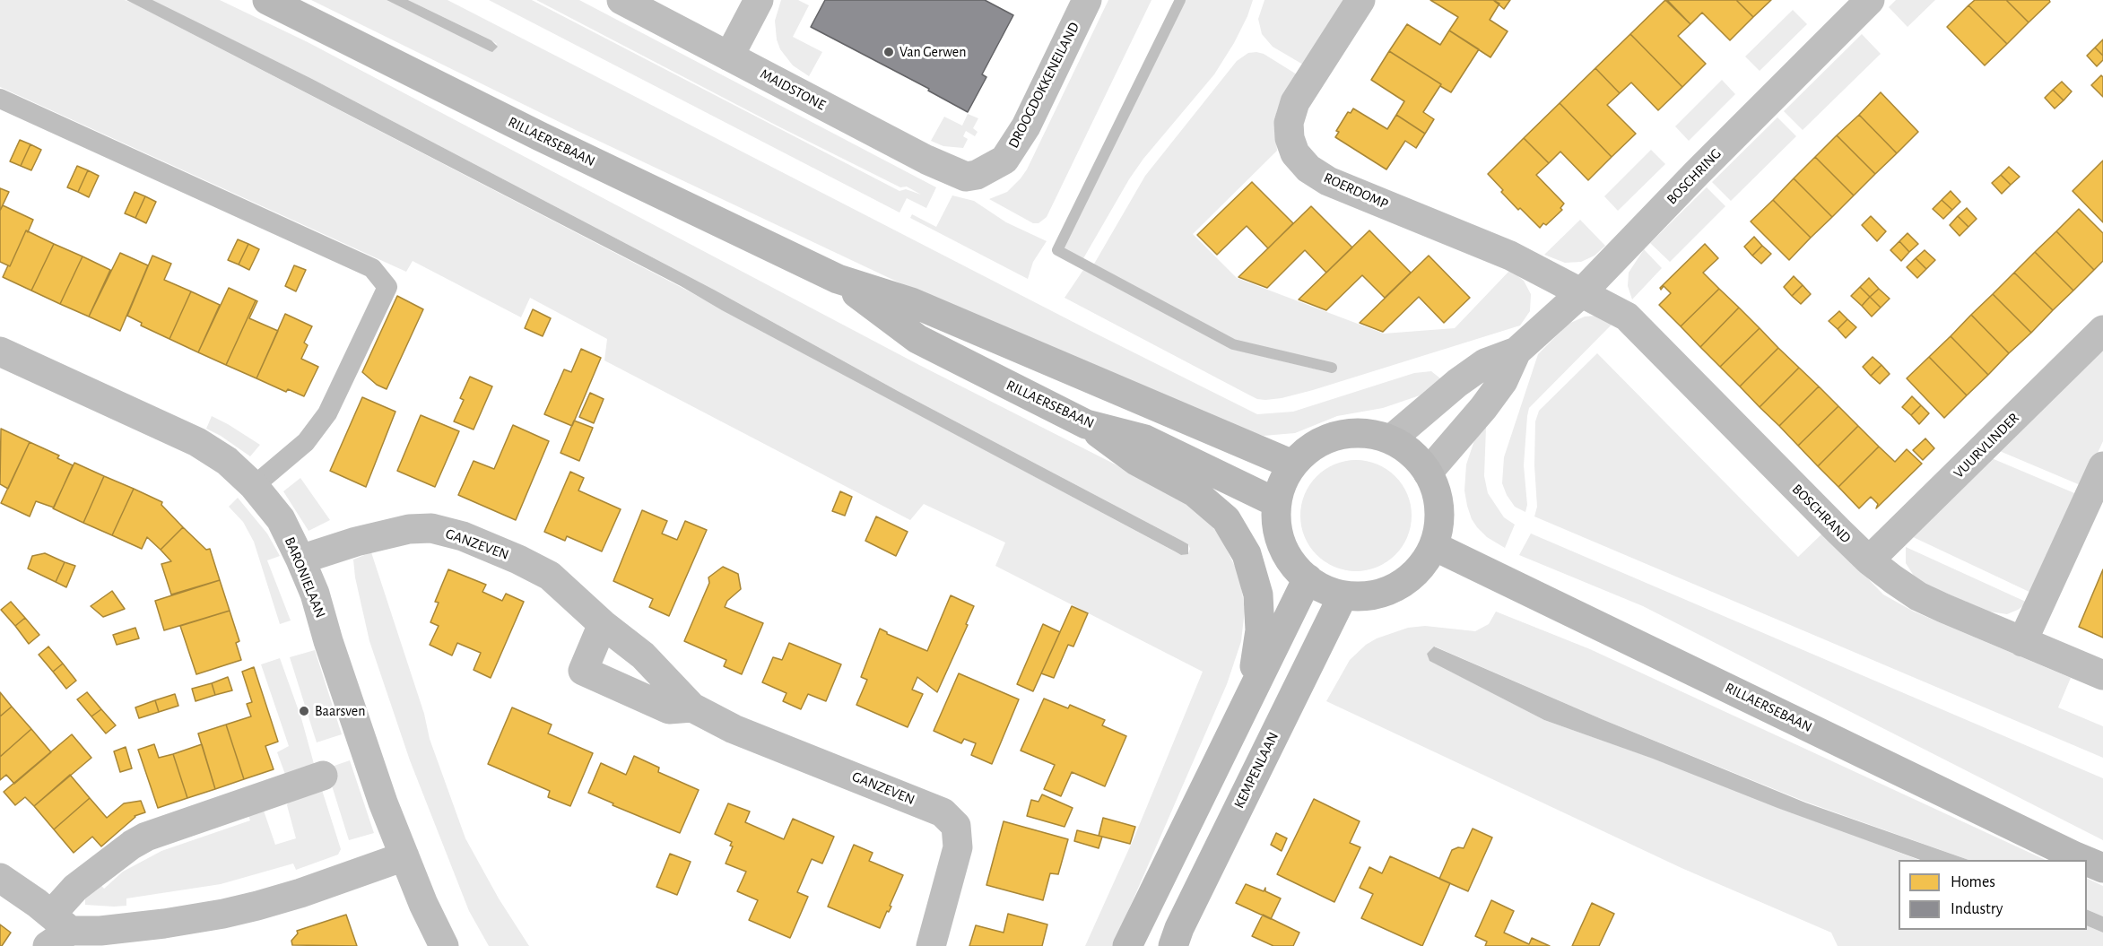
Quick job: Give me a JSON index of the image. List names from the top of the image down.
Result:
{
  "streets": {
    "street": [
      "DROOGDOKKENEILAND",
      "MAIDSTONE",
      "RILLAERSEBAAN",
      "BOSCHRING",
      "ROERDOMP",
      "VUURVLINDER",
      "BOSCHRAND",
      "GANZEVEN",
      "BARONIELAAN",
      "KEMPENLAAN"
    ]
  },
  "crossings": [
    ["DROOGDOKKENEILAND", "MAIDSTONE"],
    ["RILLAERSEBAAN", "BOSCHRING"],
    ["RILLAERSEBAAN", "KEMPENLAAN"],
    ["BOSCHRING", "ROERDOMP"],
    ["BOSCHRING", "BOSCHRAND"],
    ["BOSCHRING", "KEMPENLAAN"],
    ["ROERDOMP", "BOSCHRAND"],
    ["VUURVLINDER", "BOSCHRAND"],
    ["GANZEVEN", "BARONIELAAN"]
  ],
  "places": ["Van Gerwen", "Baarsven"],
  "legend": ["Homes", "Industry"]
}
